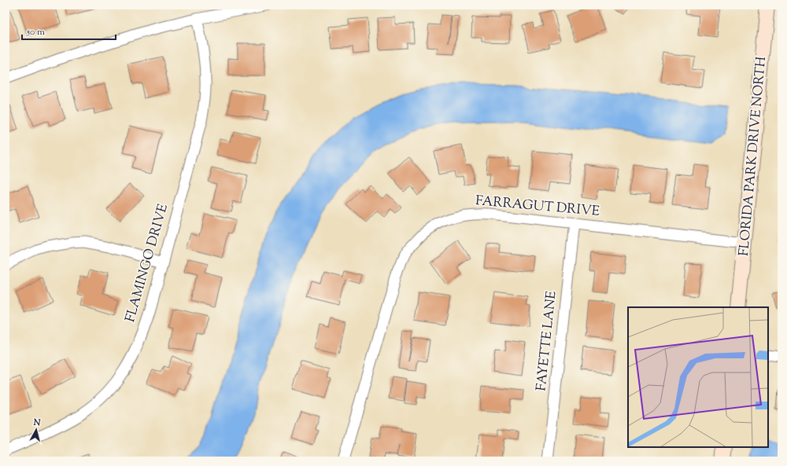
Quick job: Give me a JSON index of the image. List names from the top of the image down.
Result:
{
  "streets": {
    "street": [
      "FLORIDA PARK DRIVE NORTH",
      "FARRAGUT DRIVE",
      "FLAMINGO DRIVE",
      "FAYETTE LANE"
    ]
  },
  "crossings": [
    ["FLORIDA PARK DRIVE NORTH", "FARRAGUT DRIVE"],
    ["FARRAGUT DRIVE", "FAYETTE LANE"]
  ],
  "scale_bar": "50 m",
  "north": "top"
}
